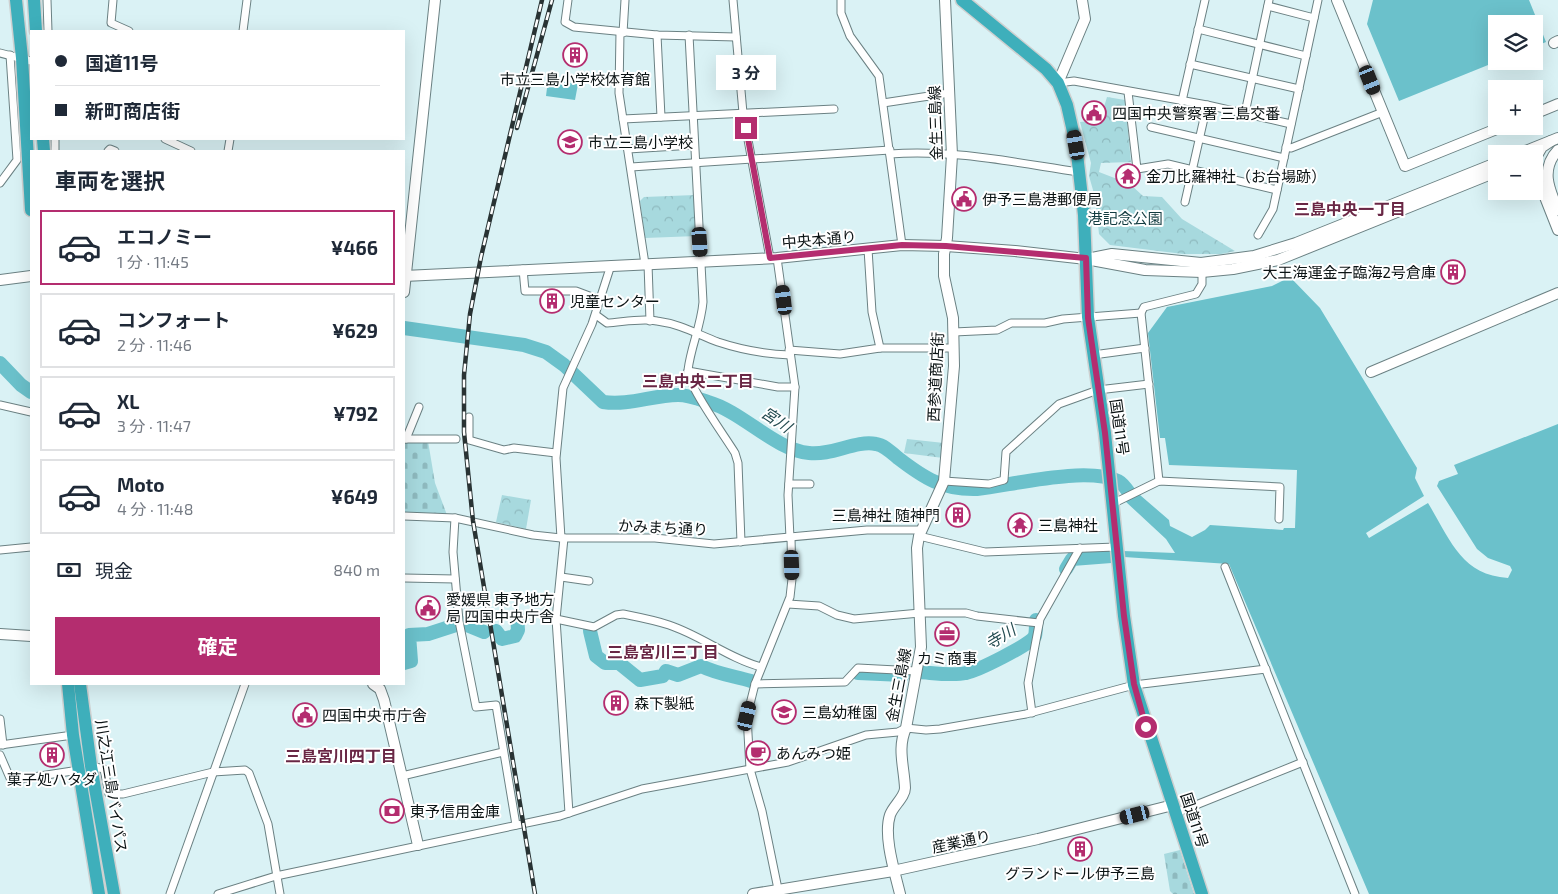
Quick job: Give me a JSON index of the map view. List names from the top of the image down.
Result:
{
  "streets": {
    "highway": ["国道11号", "川之江三島バイパス"],
    "street": [
      "金生三島線",
      "中央本通り",
      "西参道商店街",
      "かみまち通り",
      "産業通り"
    ]
  },
  "crossings": [
    ["金生三島線", "中央本通り"],
    ["金生三島線", "西参道商店街"],
    ["金生三島線", "かみまち通り"],
    ["金生三島線", "産業通り"],
    ["中央本通り", "西参道商店街"],
    ["中央本通り", "国道11号"],
    ["国道11号", "かみまち通り"],
    ["国道11号", "産業通り"]
  ],
  "districts": [
    "三島中央一丁目",
    "三島中央二丁目",
    "三島宮川三丁目",
    "三島宮川四丁目"
  ],
  "water": ["宮川", "寺川"],
  "parks": ["港記念公園"],
  "places": {
    "building": [
      "市立三島小学校体育館",
      "大王海運金子臨海2号倉庫",
      "児童センター",
      "三島神社 随神門",
      "森下製紙",
      "菓子処ハタダ",
      "グランドール伊予三島"
    ],
    "public building": [
      "四国中央警察署 三島交番",
      "伊予三島港郵便局",
      "愛媛県 東予地方 局 四国中央庁舎",
      "四国中央市庁舎"
    ],
    "school or university": ["市立三島小学校", "三島幼稚園"],
    "temple": ["金刀比羅神社（お台場跡）", "三島神社"],
    "office": ["カミ商事"],
    "cafe": ["あんみつ姫"],
    "bank": ["東予信用金庫"]
  },
  "page": {
    "map_buttons": ["+", "−"],
    "banner": ["国道11号", "新町商店街"],
    "bubble": "3 分",
    "heading": "車両を選択",
    "list": [
      {
        "name": "エコノミー",
        "note": "1 分 · 11:45",
        "value": "¥466"
      },
      {
        "name": "コンフォート",
        "note": "2 分 · 11:46",
        "value": "¥629"
      },
      {
        "name": "XL",
        "note": "3 分 · 11:47",
        "value": "¥792"
      },
      {
        "name": "Moto",
        "note": "4 分 · 11:48",
        "value": "¥649"
      }
    ],
    "pay": ["現金", "840 m"],
    "buttons": "確定"
  }
}
